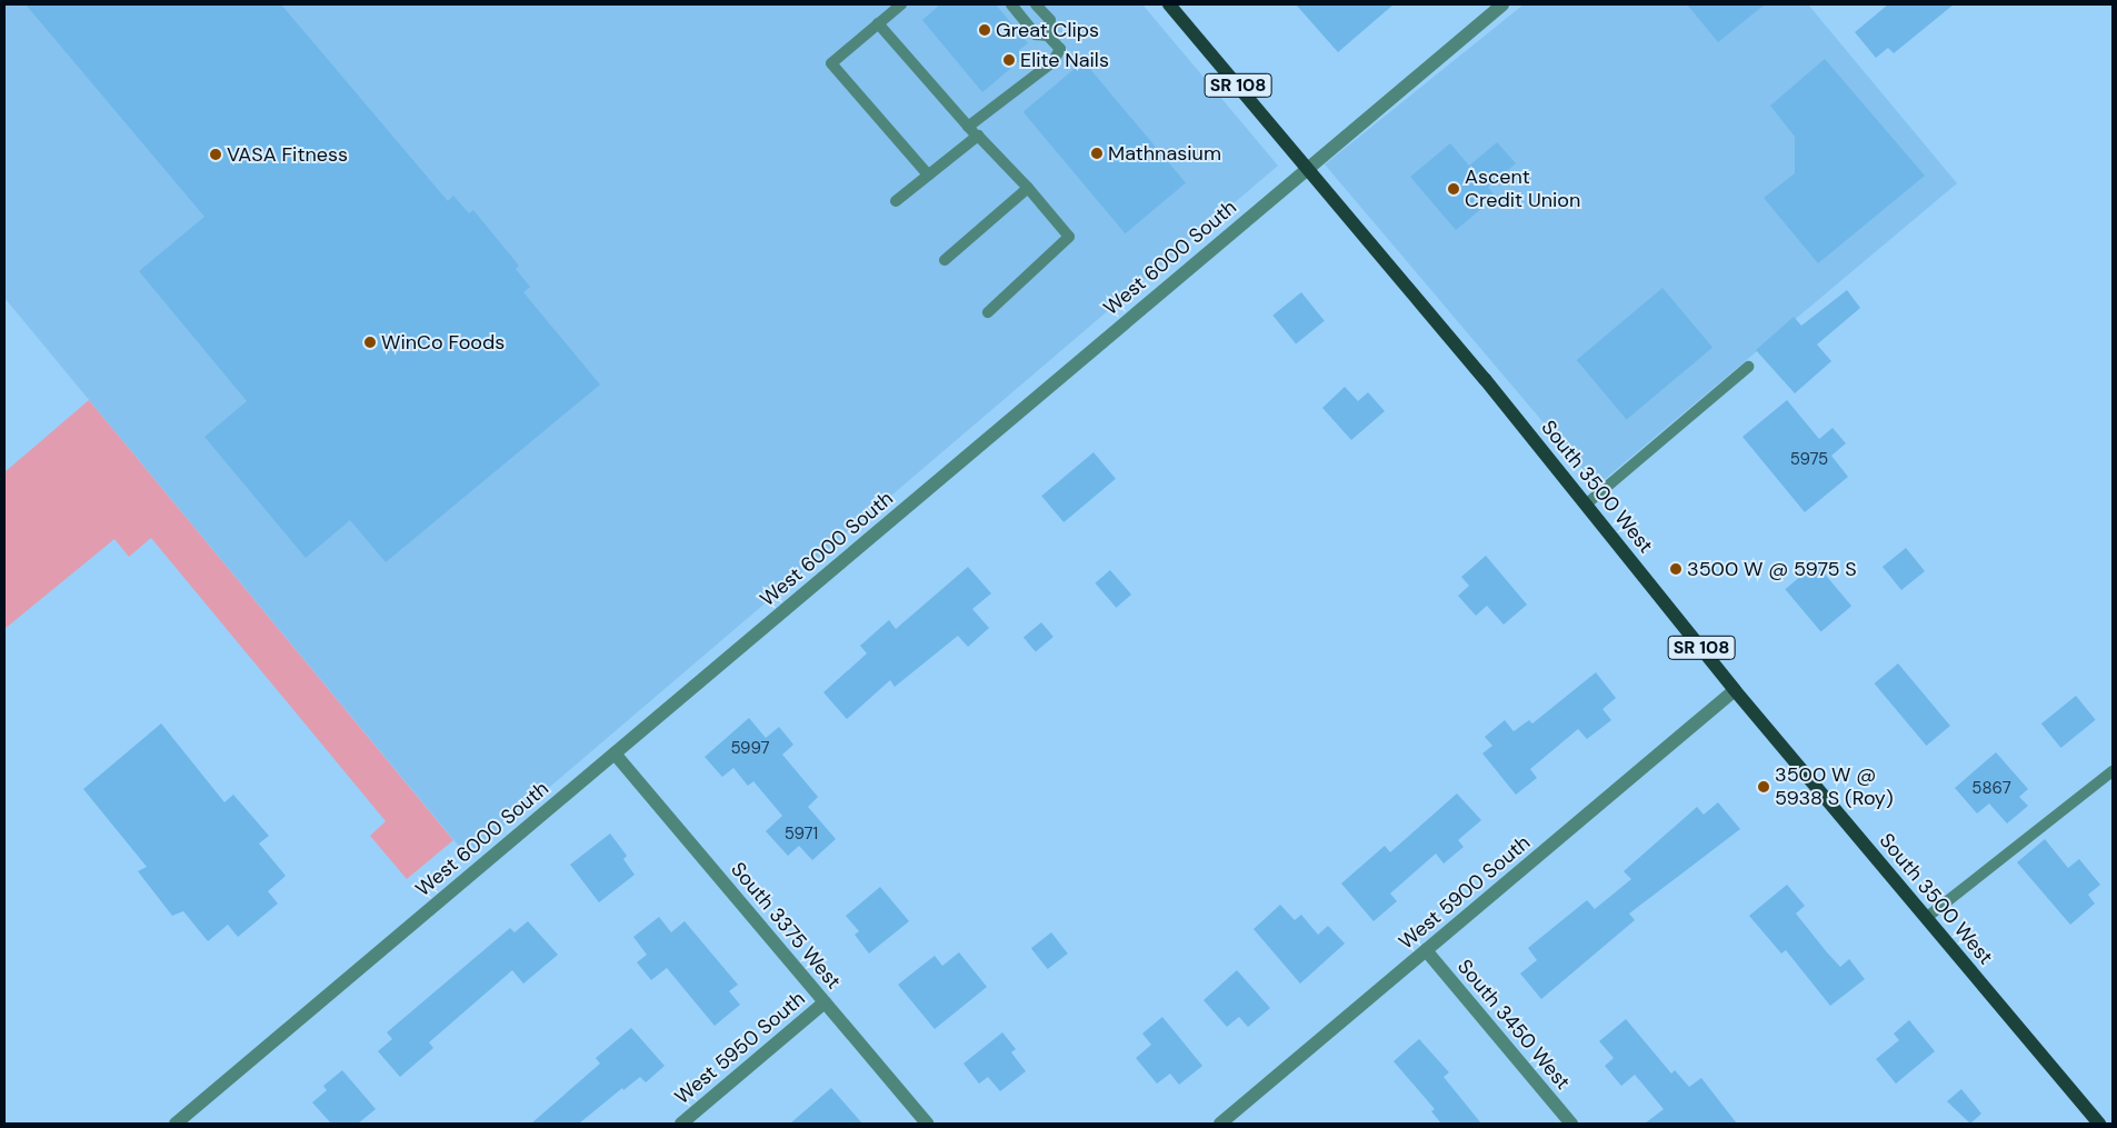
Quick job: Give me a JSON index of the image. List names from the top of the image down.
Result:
{
  "streets": {
    "main road": ["SR 108", "South 3500 West"],
    "street": [
      "West 6000 South",
      "West 5900 South",
      "South 3375 West",
      "South 3450 West",
      "West 5950 South"
    ]
  },
  "crossings": [
    ["West 6000 South", "South 3500 West"],
    ["West 6000 South", "South 3375 West"],
    ["South 3500 West", "West 5900 South"],
    ["West 5900 South", "South 3450 West"],
    ["South 3375 West", "West 5950 South"]
  ],
  "places": [
    "Great Clips",
    "Elite Nails",
    "Mathnasium",
    "VASA Fitness",
    "Ascent Credit Union",
    "WinCo Foods",
    "3500 W @ 5975 S",
    "3500 W @ 5938 S (Roy)"
  ],
  "house_numbers": [
    "5975",
    "5997",
    "5867",
    "5971"
  ]
}
